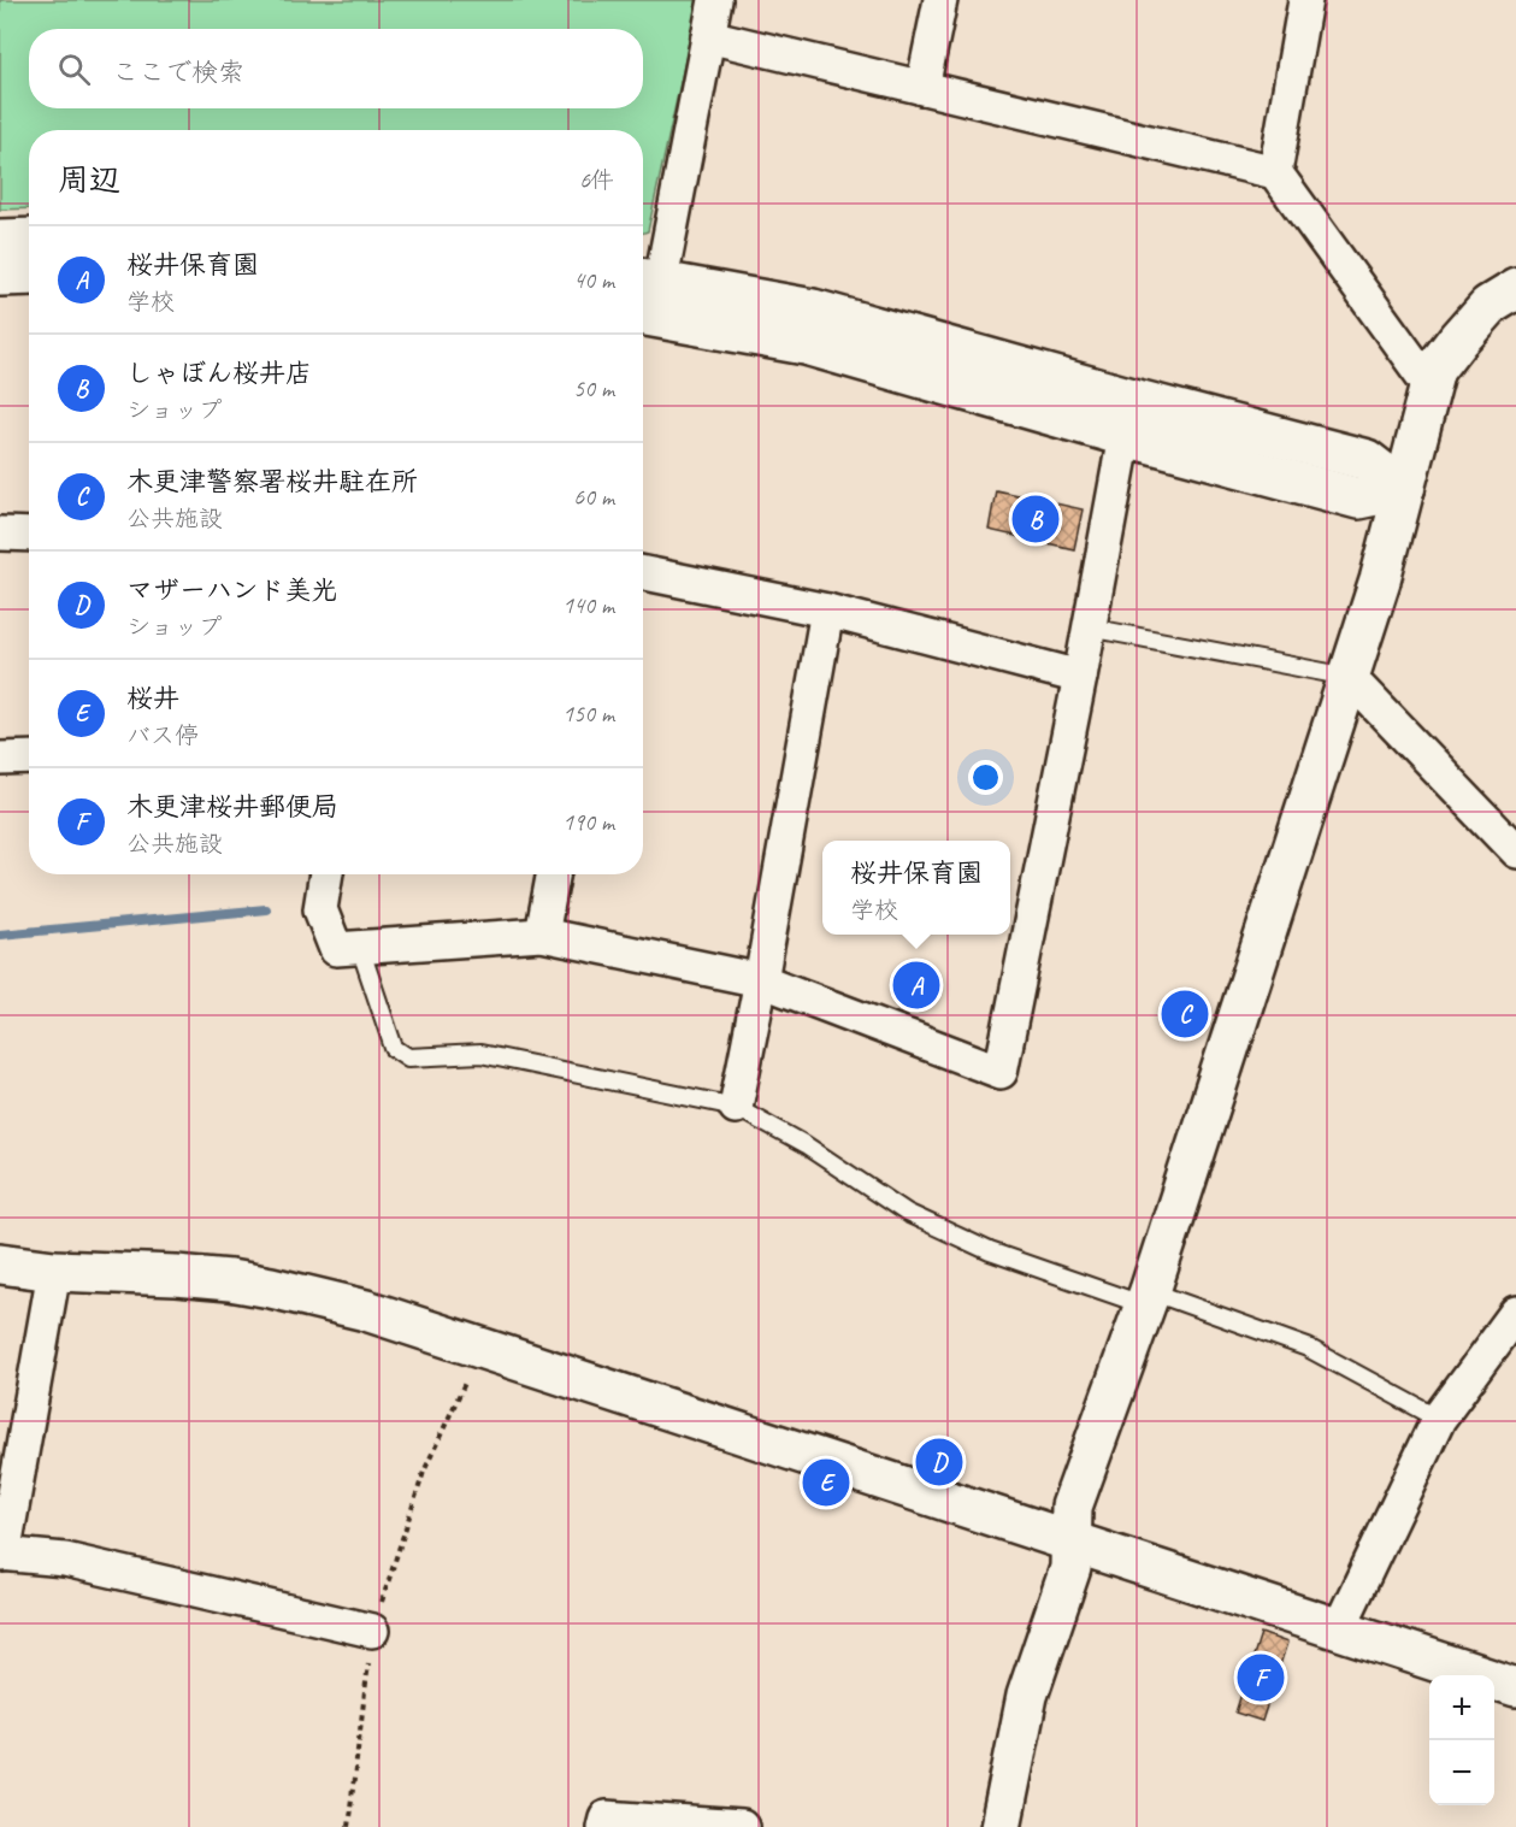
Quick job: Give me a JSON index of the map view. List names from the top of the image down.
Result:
{
  "page": {
    "search": "ここで検索",
    "heading": ["周辺", "6件"],
    "list": [
      {
        "mark": "A",
        "name": "桜井保育園",
        "note": "学校",
        "value": "40 m"
      },
      {
        "mark": "B",
        "name": "しゃぼん桜井店",
        "note": "ショップ",
        "value": "50 m"
      },
      {
        "mark": "C",
        "name": "木更津警察署桜井駐在所",
        "note": "公共施設",
        "value": "60 m"
      },
      {
        "mark": "D",
        "name": "マザーハンド美光",
        "note": "ショップ",
        "value": "140 m"
      },
      {
        "mark": "E",
        "name": "桜井",
        "note": "バス停",
        "value": "150 m"
      },
      {
        "mark": "F",
        "name": "木更津桜井郵便局",
        "note": "公共施設",
        "value": "190 m"
      }
    ],
    "pins": [
      "B",
      "A",
      "C",
      "D",
      "E",
      "F"
    ],
    "popup": ["桜井保育園", "学校"],
    "map_buttons": ["+", "−"]
  }
}
